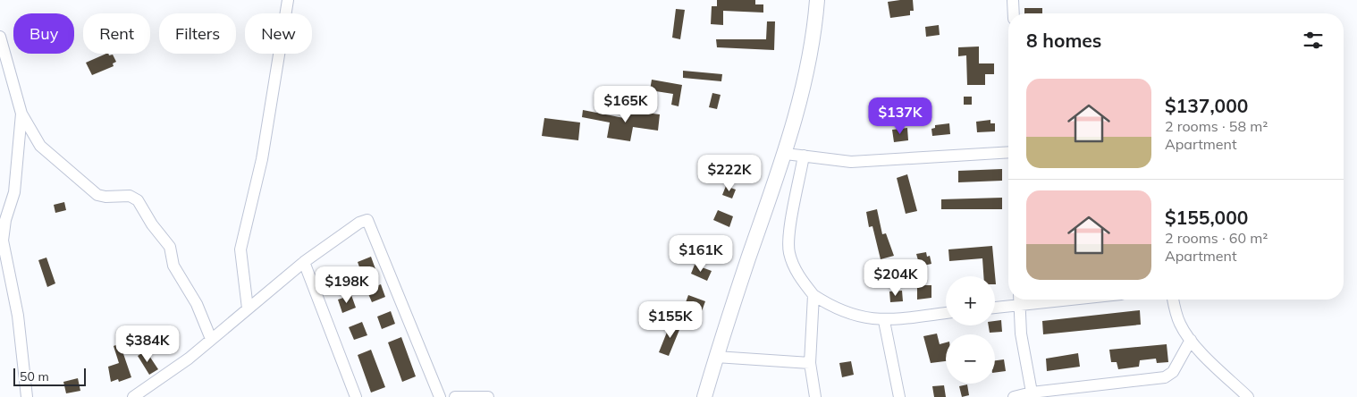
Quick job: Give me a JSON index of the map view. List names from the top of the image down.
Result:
{
  "scale_bar": "50 m",
  "page": {
    "chip": [
      "Buy",
      "Rent",
      "Filters",
      "New"
    ],
    "heading": "8 homes",
    "list": [
      {
        "name": "$137,000",
        "note": "2 rooms · 58 m² · Apartment"
      },
      {
        "name": "$155,000",
        "note": "2 rooms · 60 m² · Apartment"
      }
    ],
    "price": [
      "$165K",
      "$137K",
      "$222K",
      "$161K",
      "$204K",
      "$198K",
      "$155K",
      "$384K"
    ],
    "map_buttons": ["+", "−"],
    "scale": "50 m"
  }
}
